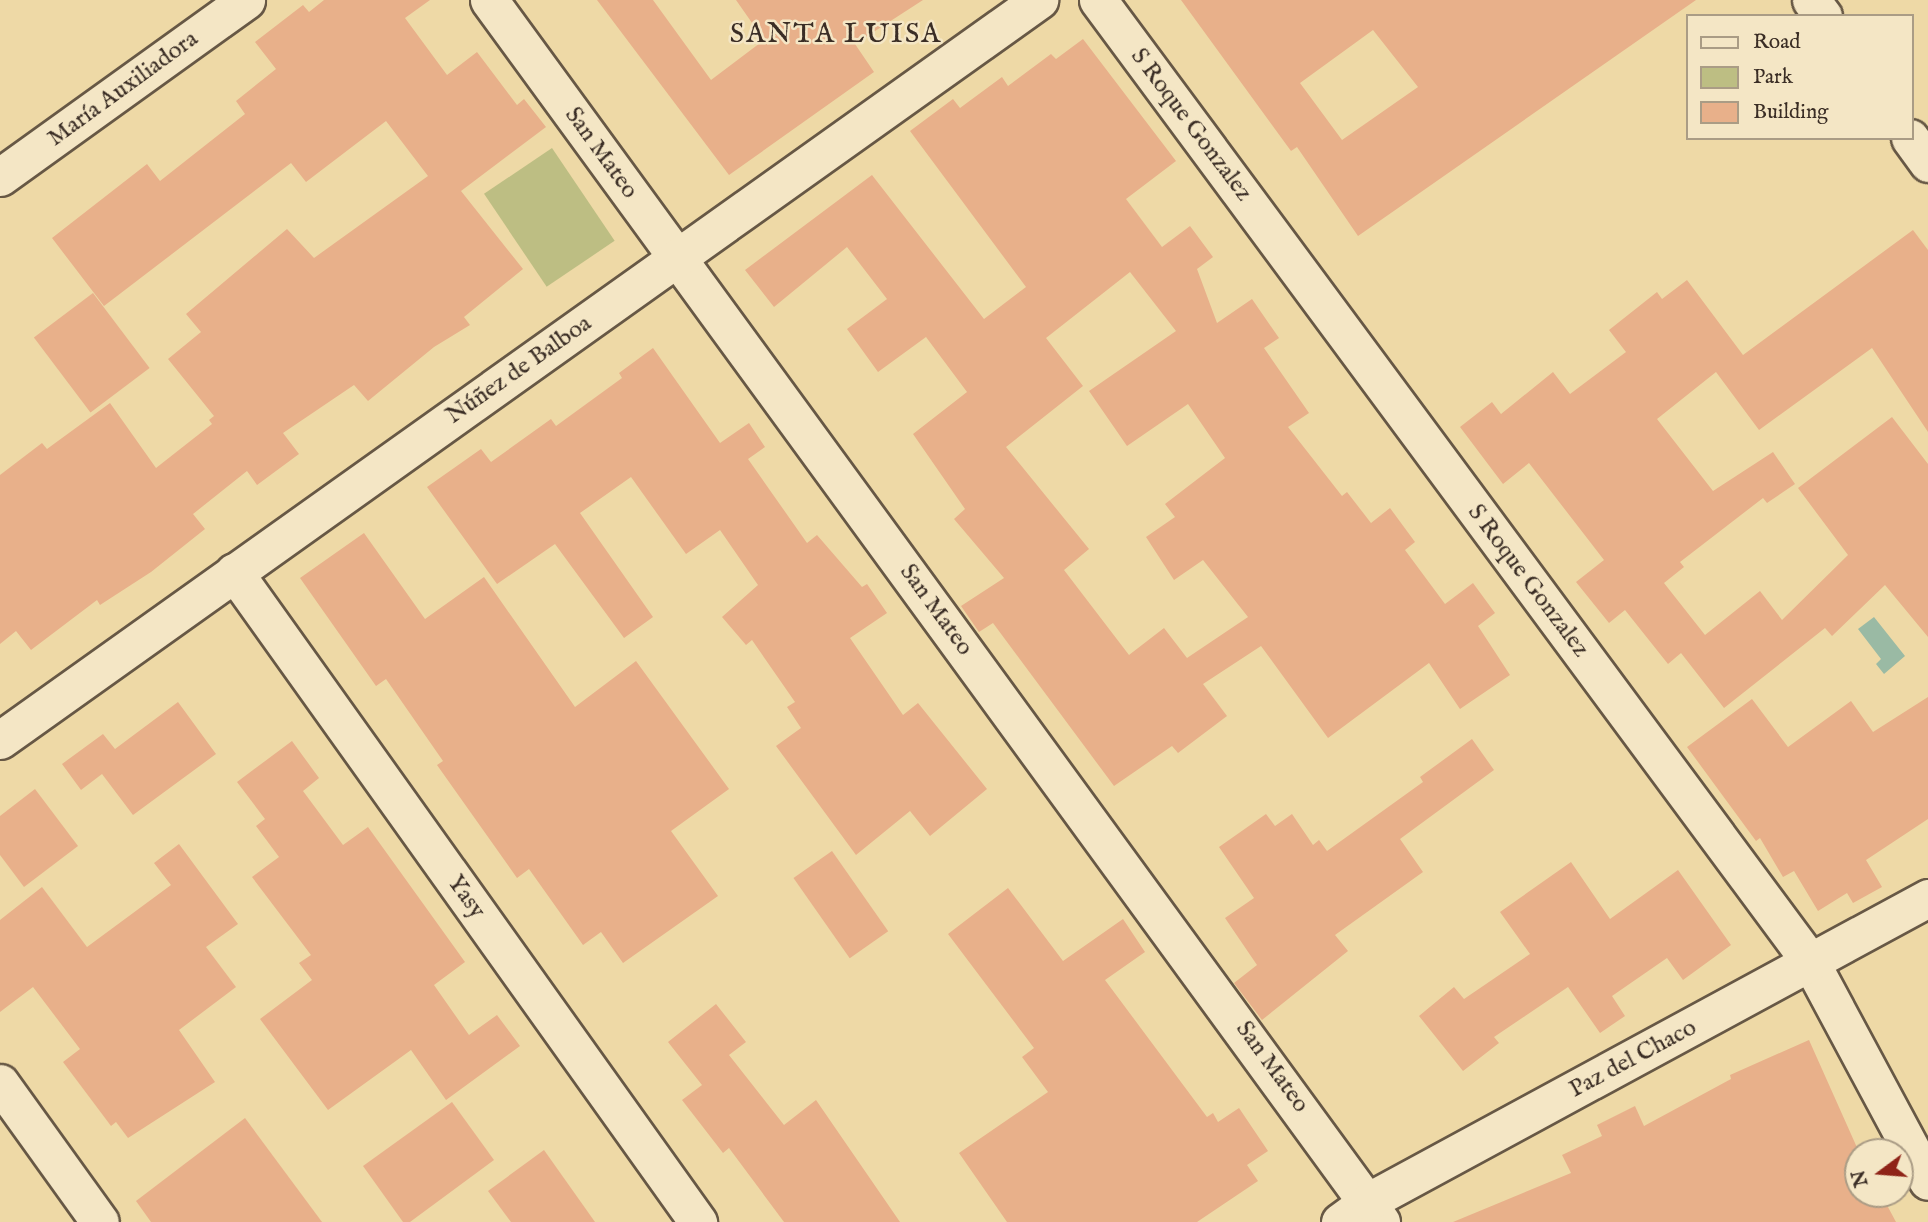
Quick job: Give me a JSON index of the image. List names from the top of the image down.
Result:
{
  "streets": {
    "street": [
      "María Auxiliadora",
      "S Roque Gonzalez",
      "San Mateo",
      "Núñez de Balboa",
      "Yasy",
      "Paz del Chaco"
    ]
  },
  "crossings": [
    ["S Roque Gonzalez", "Paz del Chaco"],
    ["San Mateo", "Núñez de Balboa"],
    ["San Mateo", "Paz del Chaco"],
    ["Núñez de Balboa", "Yasy"]
  ],
  "districts": ["SANTA LUISA"],
  "legend": ["Road", "Park", "Building"],
  "north": "left"
}
